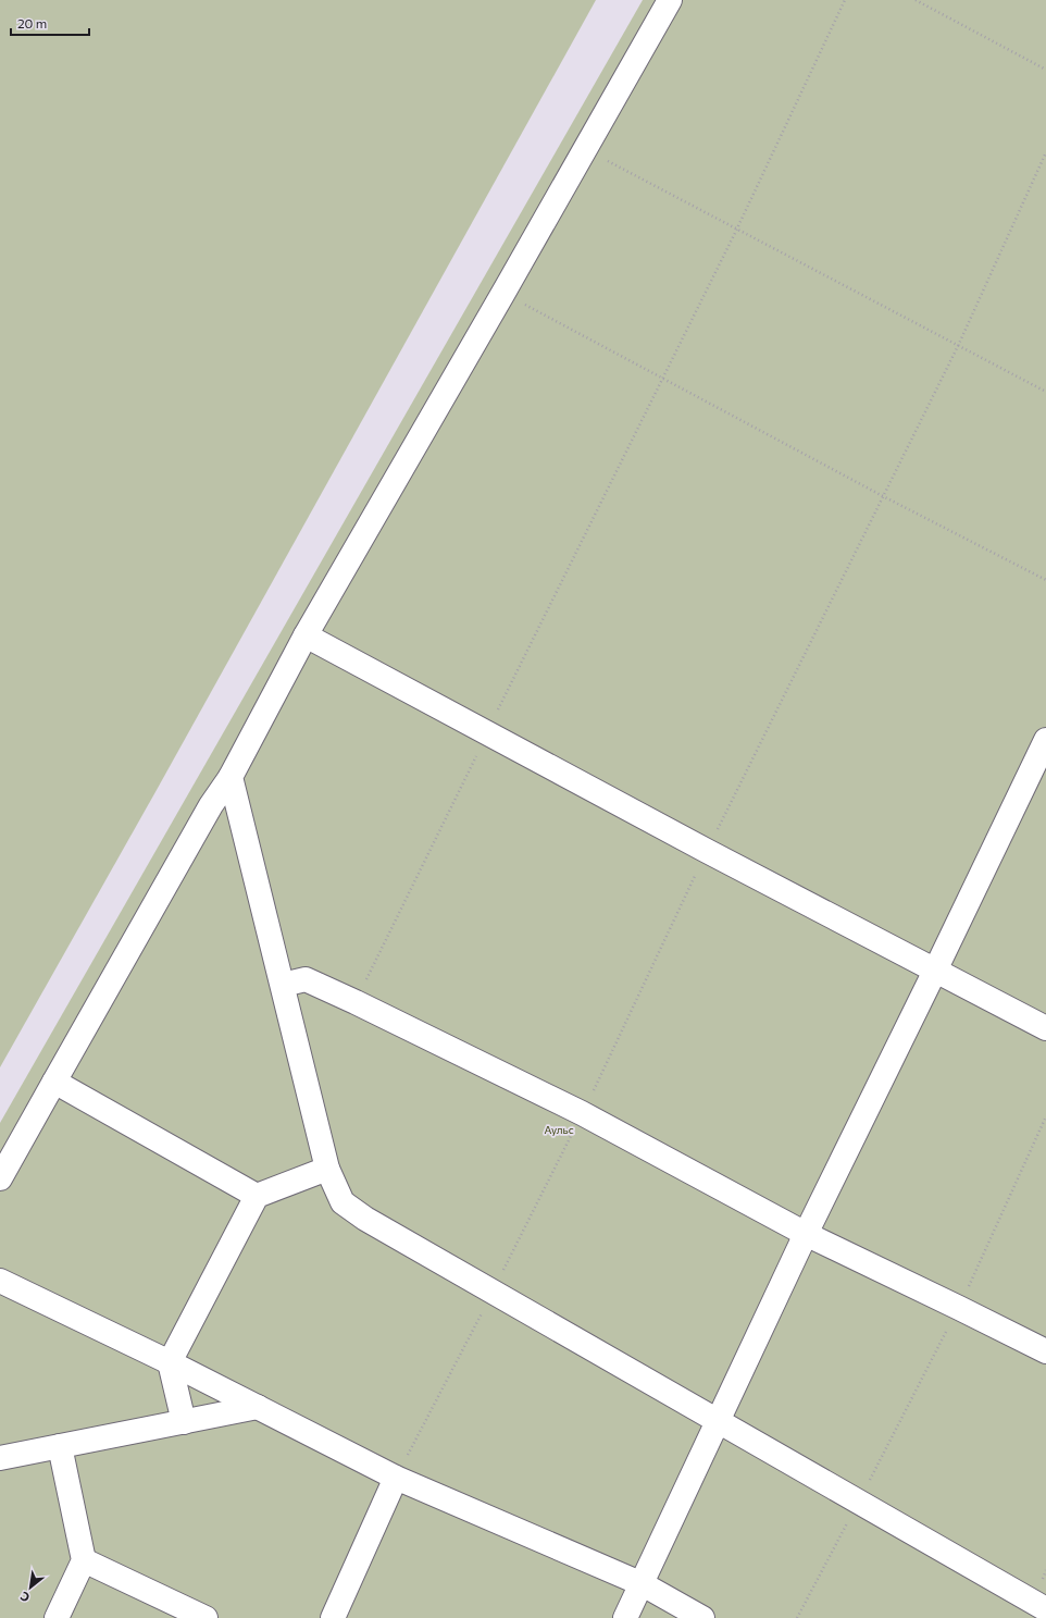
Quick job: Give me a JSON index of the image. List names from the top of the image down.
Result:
{
  "parks": ["Аульс"],
  "scale_bar": "20 m",
  "north": "bottom left"
}
